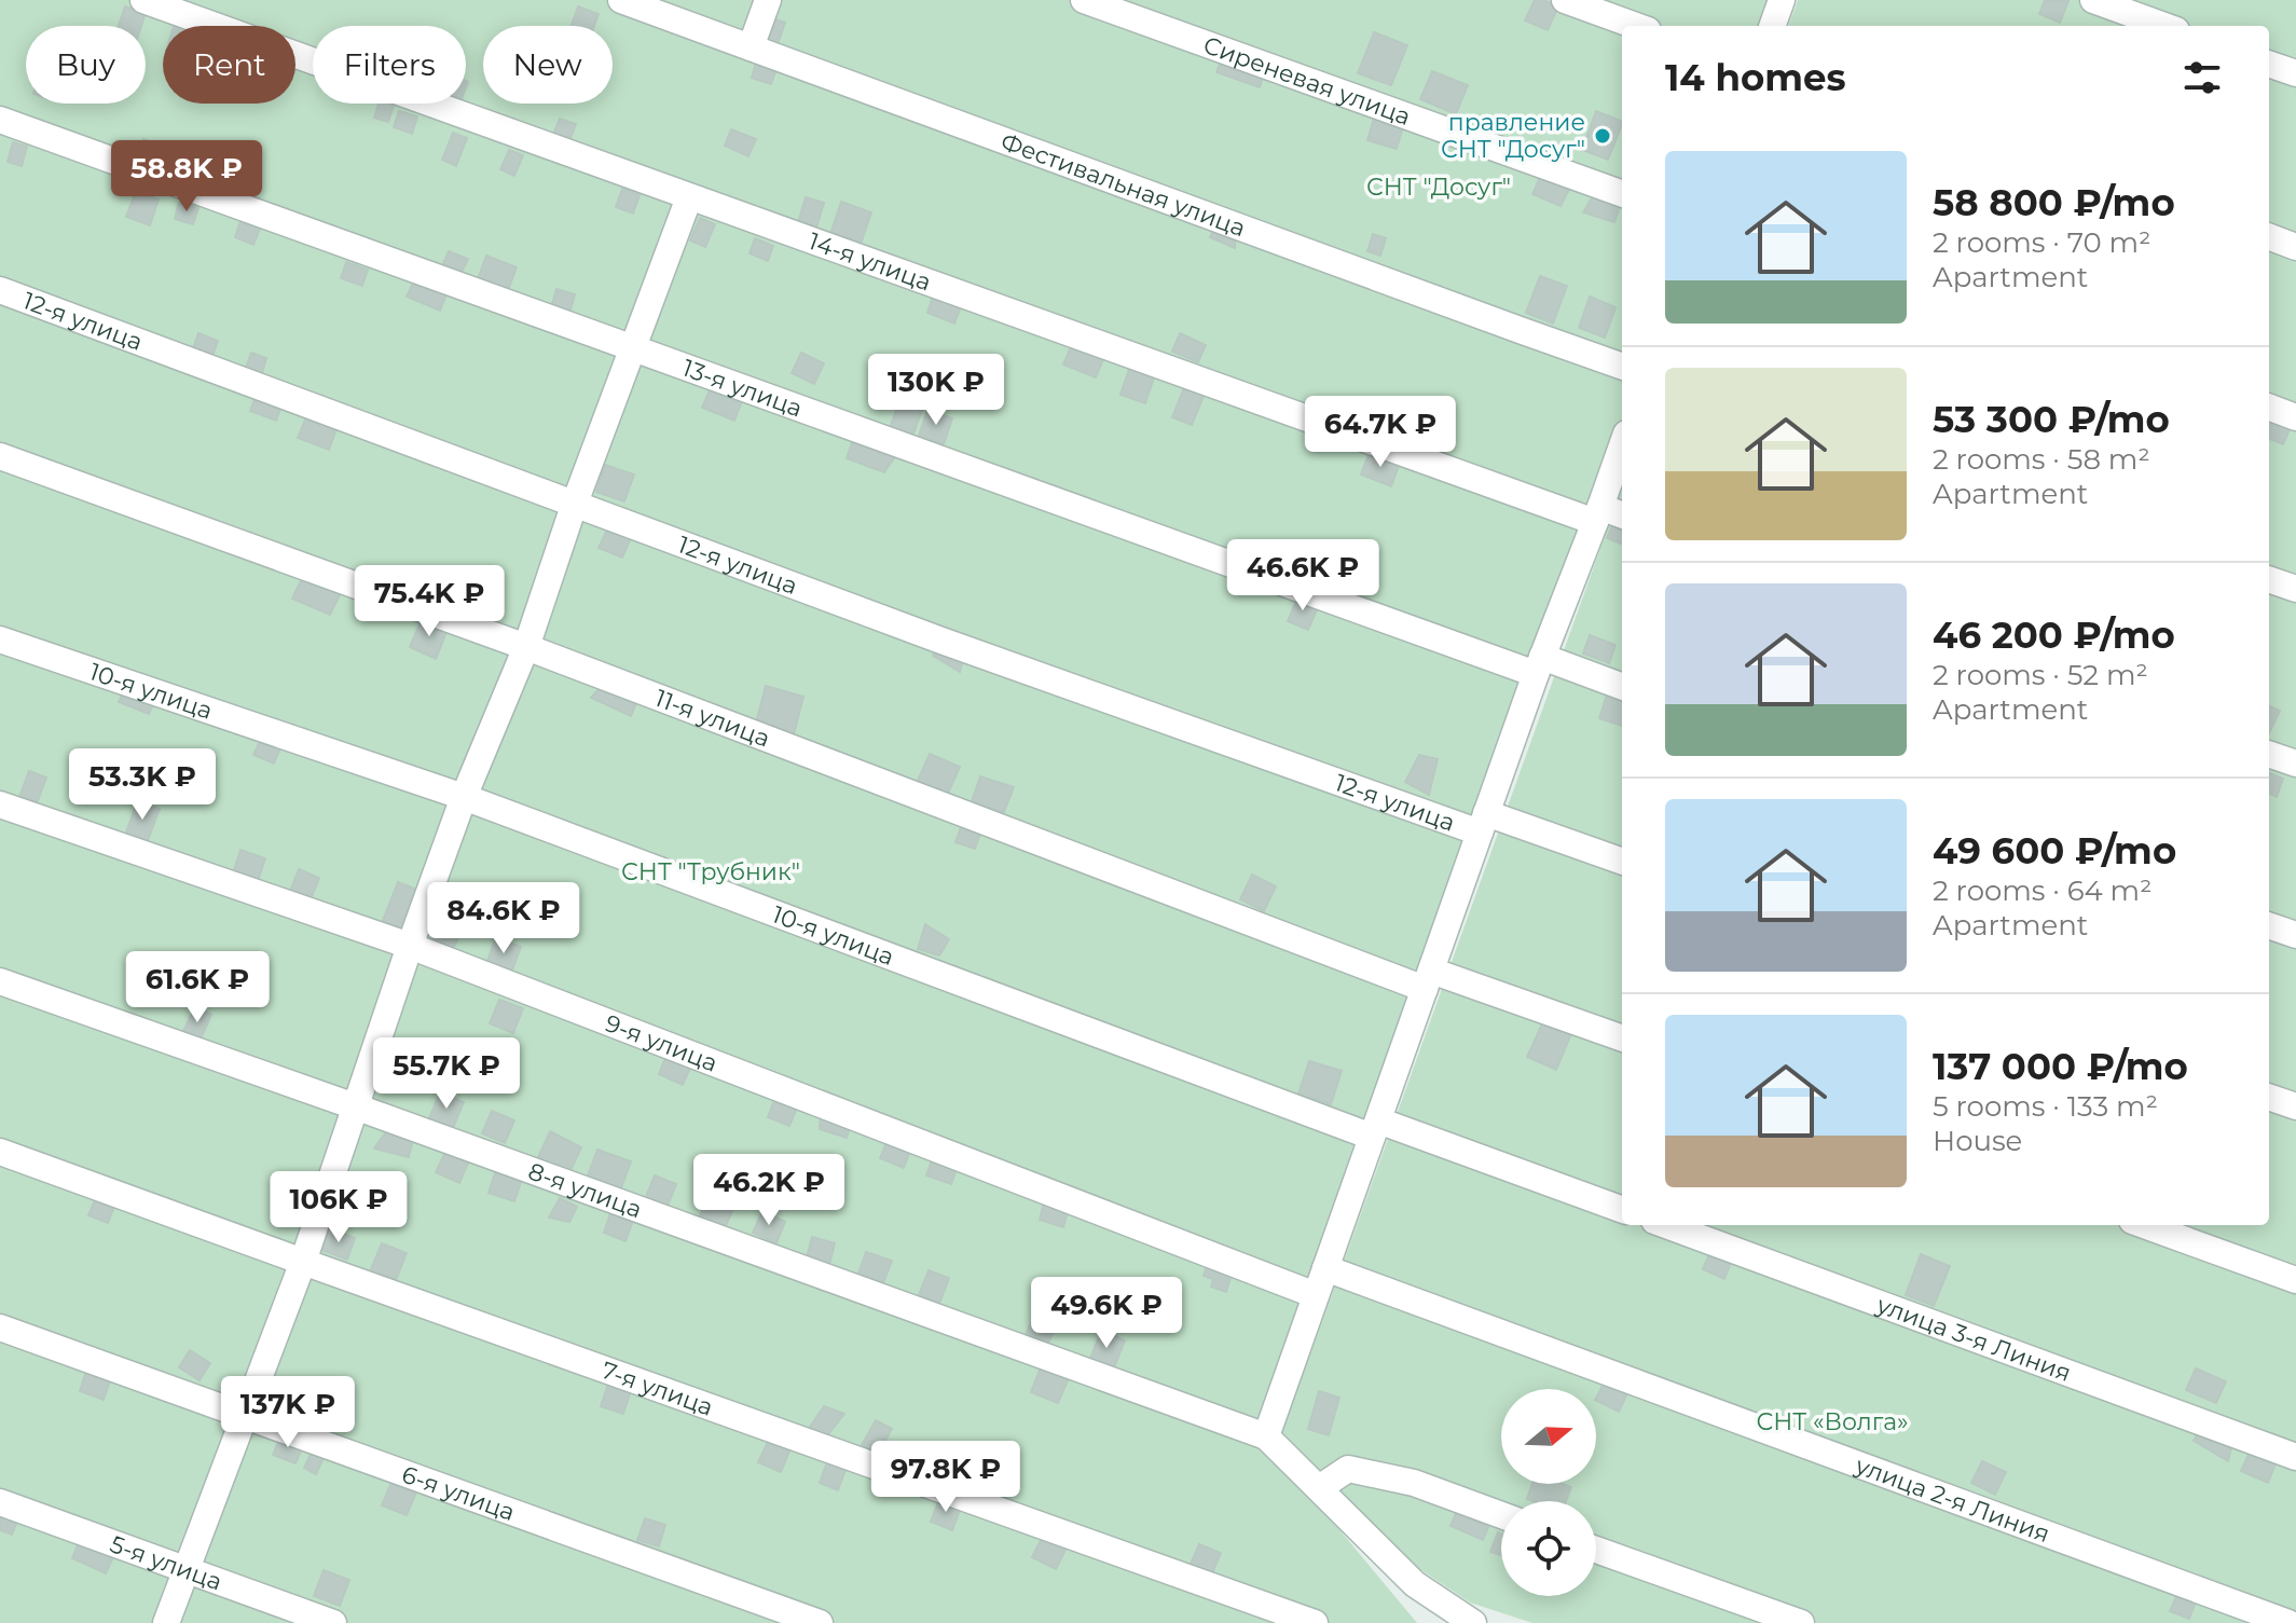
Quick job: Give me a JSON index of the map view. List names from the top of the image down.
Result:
{
  "streets": {
    "street": [
      "Сиреневая улица",
      "Фестивальная улица",
      "14-я улица",
      "12-я улица",
      "13-я улица",
      "10-я улица",
      "11-я улица",
      "9-я улица",
      "8-я улица",
      "улица 3-я Линия",
      "7-я улица",
      "6-я улица",
      "улица 2-я Линия",
      "5-я улица"
    ]
  },
  "parks": ["СНТ \"Досуг\"", "СНТ \"Трубник\"", "СНТ «Волга»"],
  "places": ["правление СНТ \"Досуг\""],
  "north": "right",
  "page": {
    "chip": [
      "Buy",
      "Rent",
      "Filters",
      "New"
    ],
    "heading": "14 homes",
    "list": [
      {
        "name": "58 800 ₽/mo",
        "note": "2 rooms · 70 m² · Apartment"
      },
      {
        "name": "53 300 ₽/mo",
        "note": "2 rooms · 58 m² · Apartment"
      },
      {
        "name": "46 200 ₽/mo",
        "note": "2 rooms · 52 m² · Apartment"
      },
      {
        "name": "49 600 ₽/mo",
        "note": "2 rooms · 64 m² · Apartment"
      },
      {
        "name": "137 000 ₽/mo",
        "note": "5 rooms · 133 m² · House"
      }
    ],
    "price": [
      "58.8K ₽",
      "130K ₽",
      "64.7K ₽",
      "46.6K ₽",
      "75.4K ₽",
      "53.3K ₽",
      "84.6K ₽",
      "61.6K ₽",
      "55.7K ₽",
      "46.2K ₽",
      "106K ₽",
      "49.6K ₽",
      "137K ₽",
      "97.8K ₽"
    ]
  }
}
